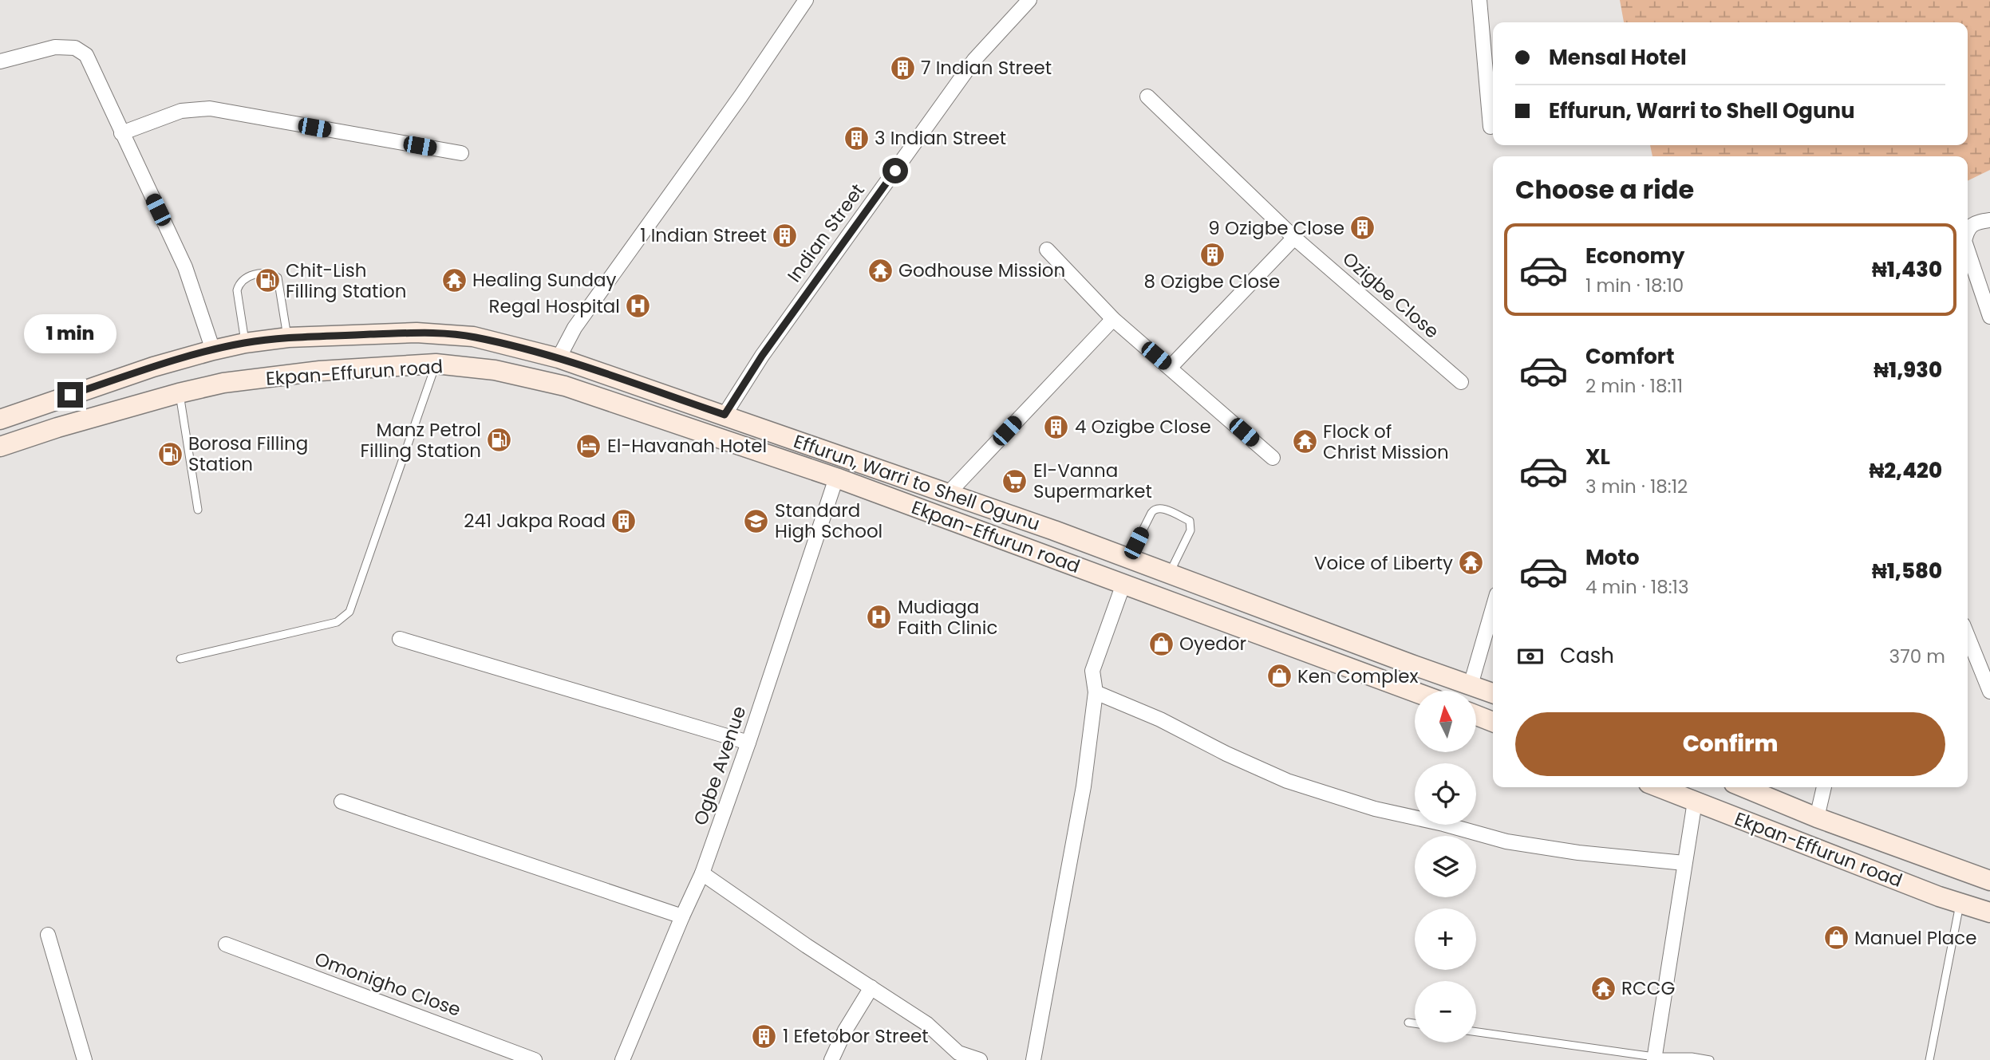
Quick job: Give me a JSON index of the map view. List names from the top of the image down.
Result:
{
  "streets": {
    "main road": ["Ekpan-Effurun road", "Effurun, Warri to Shell Ogunu"],
    "street": [
      "Indian Street",
      "Ozigbe Close",
      "Ogbe Avenue",
      "Omonigho Close"
    ]
  },
  "crossings": [
    ["Indian Street", "Effurun, Warri to Shell Ogunu"],
    ["Ekpan-Effurun road", "Ogbe Avenue"]
  ],
  "places": {
    "building": [
      "7 Indian Street",
      "3 Indian Street",
      "9 Ozigbe Close",
      "1 Indian Street",
      "8 Ozigbe Close",
      "4 Ozigbe Close",
      "241 Jakpa Road",
      "1 Efetobor Street"
    ],
    "temple": [
      "Godhouse Mission",
      "Healing Sunday",
      "Flock of Christ Mission",
      "Voice of Liberty",
      "RCCG"
    ],
    "fuel station": ["Chit-Lish Filling Station", "Manz Petrol Filling Station", "Borosa Filling Station"],
    "hospital": ["Regal Hospital", "Mudiaga Faith Clinic"],
    "hotel": ["El-Havanah Hotel"],
    "supermarket": ["El-Vanna Supermarket"],
    "school or university": ["Standard High School"],
    "shop": ["Oyedor", "Ken Complex", "Manuel Place"]
  },
  "north": "top",
  "page": {
    "banner": ["Mensal Hotel", "Effurun, Warri to Shell Ogunu"],
    "heading": "Choose a ride",
    "list": [
      {
        "name": "Economy",
        "note": "1 min · 18:10",
        "value": "₦1,430"
      },
      {
        "name": "Comfort",
        "note": "2 min · 18:11",
        "value": "₦1,930"
      },
      {
        "name": "XL",
        "note": "3 min · 18:12",
        "value": "₦2,420"
      },
      {
        "name": "Moto",
        "note": "4 min · 18:13",
        "value": "₦1,580"
      }
    ],
    "bubble": "1 min",
    "pay": ["Cash", "370 m"],
    "map_buttons": ["+", "−"],
    "buttons": "Confirm"
  }
}
